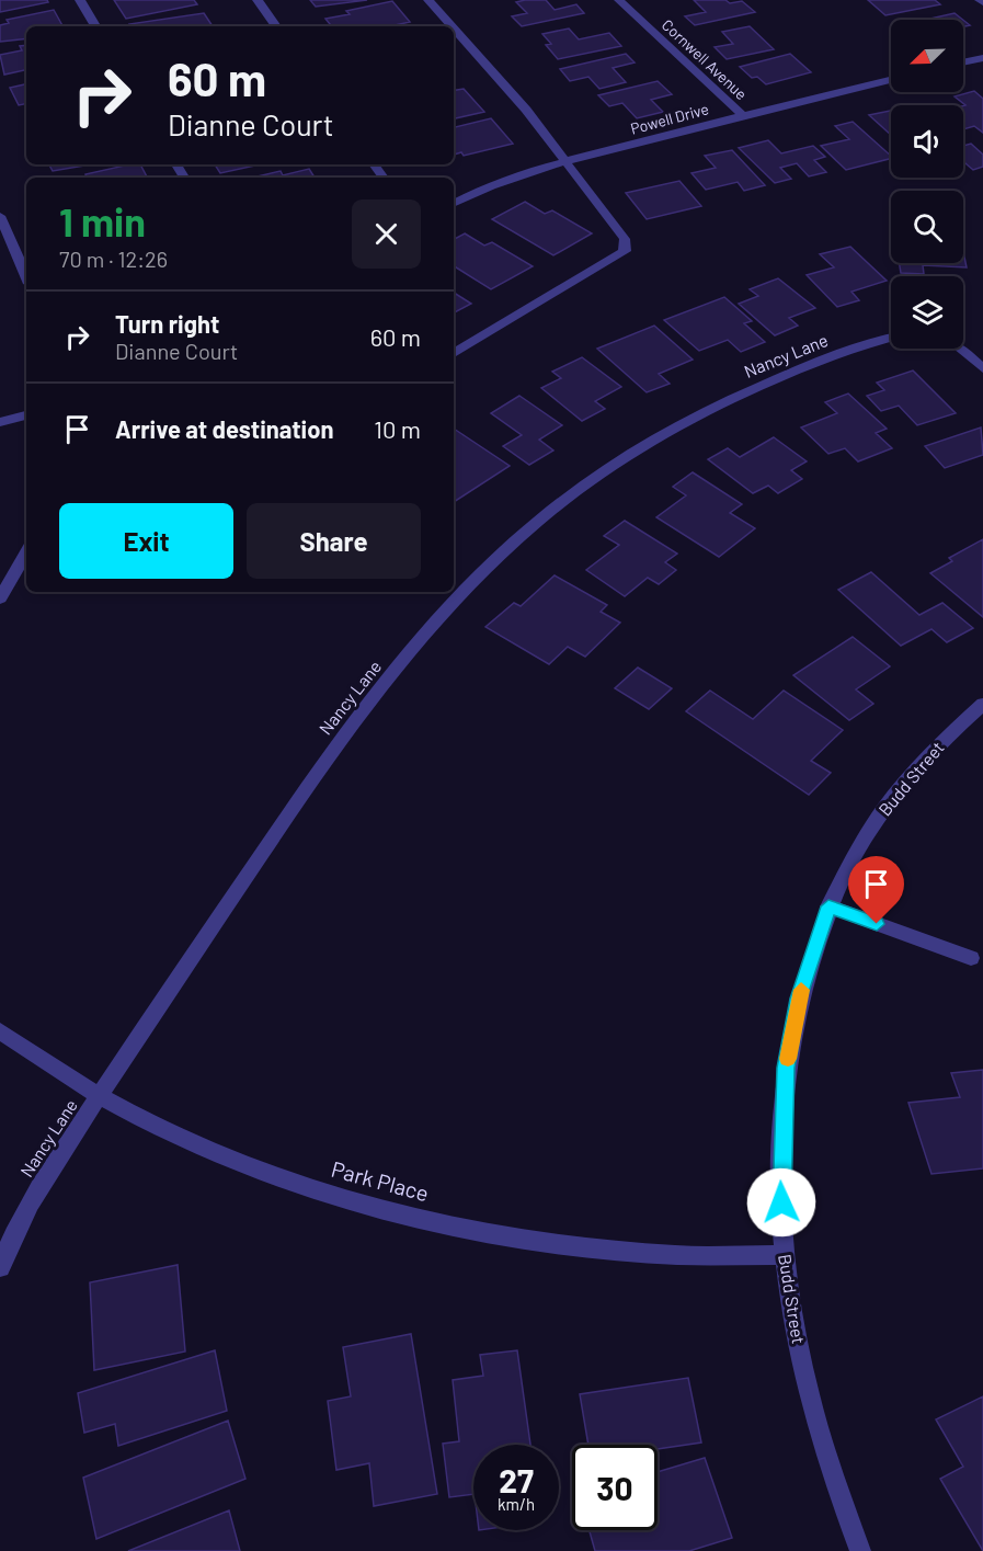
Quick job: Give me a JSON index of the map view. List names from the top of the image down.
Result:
{
  "streets": {
    "street": [
      "Cornwell Avenue",
      "Powell Drive",
      "Nancy Lane",
      "Budd Street",
      "Park Place"
    ]
  },
  "crossings": [
    ["Cornwell Avenue", "Powell Drive"],
    ["Nancy Lane", "Park Place"],
    ["Budd Street", "Park Place"]
  ],
  "north": "bottom left",
  "page": {
    "turn": ["60 m", "Dianne Court"],
    "heading": ["1 min", "70 m · 12:26"],
    "list": [
      {
        "name": "Turn right",
        "note": "Dianne Court",
        "value": "60 m"
      },
      {
        "name": "Arrive at destination",
        "value": "10 m"
      }
    ],
    "buttons": ["Exit", "Share"],
    "speed": "27 km/h",
    "limit": "30"
  }
}
